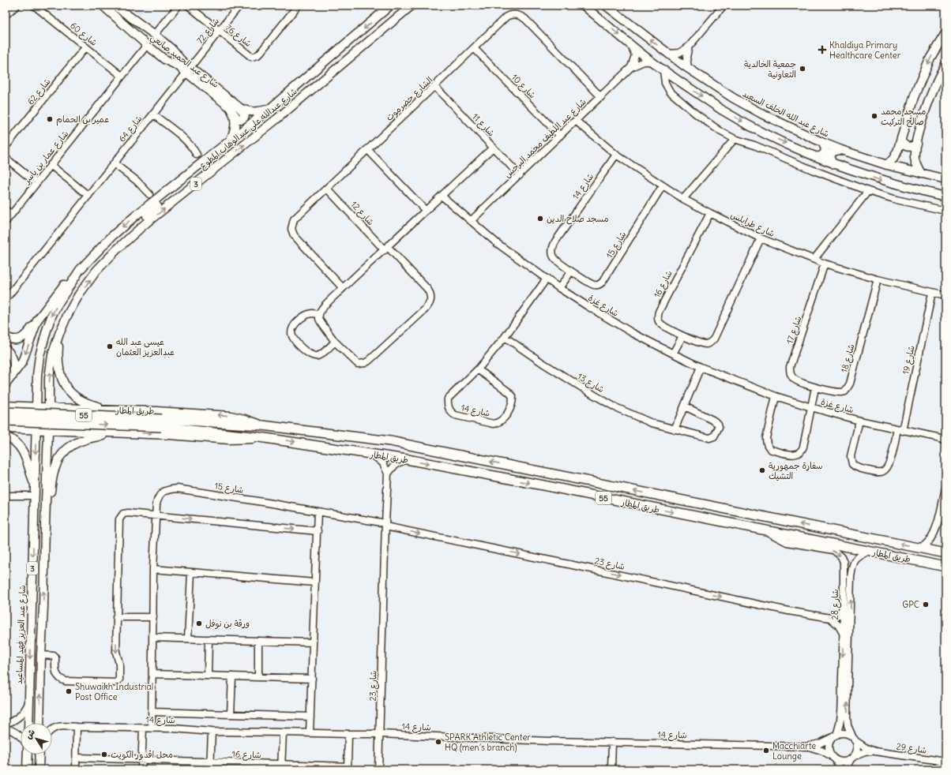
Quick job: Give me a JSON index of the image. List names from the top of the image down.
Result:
{
  "streets": {
    "highway": ["طريق المطار", "55"],
    "main road": [
      "شارع عبد الحميد صانعي",
      "شارع عبد الله الخلف السعيد",
      "شارع عبدالله علي عبدالوهاب المطوع",
      "3",
      "شارع عبد العزيز فهد المساعيد"
    ],
    "street": [
      "شارع 72",
      "شارع 60",
      "شارع 76",
      "شارع 10",
      "شارع 62",
      "الشارع حضرموت",
      "شارع 11",
      "شارع 64",
      "شارع عبد اللطيف محمد البرجس",
      "شارع عمار بن ياسر",
      "شارع 14",
      "شارع 12",
      "شارع طرابلس",
      "شارع 15",
      "شارع 16",
      "شارع غزة",
      "شارع 17",
      "شارع 18",
      "شارع 19",
      "شارع 13",
      "شارع 23",
      "شارع 28",
      "شارع 29"
    ]
  },
  "crossings": [
    ["شارع 72", "شارع 76"],
    ["شارع 72", "شارع عبد الحميد صانعي"],
    ["شارع 72", "شارع 64"],
    ["شارع 60", "شارع 62"],
    ["شارع 60", "شارع عمار بن ياسر"],
    ["شارع عبد الحميد صانعي", "شارع 64"],
    ["شارع عبد الحميد صانعي", "شارع عبدالله علي عبدالوهاب المطوع"],
    ["شارع عبد الحميد صانعي", "شارع عمار بن ياسر"],
    ["شارع 10", "الشارع حضرموت"],
    ["شارع 10", "شارع عبد اللطيف محمد البرجس"],
    ["الشارع حضرموت", "شارع 11"],
    ["الشارع حضرموت", "شارع عبد اللطيف محمد البرجس"],
    ["الشارع حضرموت", "شارع 12"],
    ["شارع 11", "شارع عبد اللطيف محمد البرجس"],
    ["شارع عبدالله علي عبدالوهاب المطوع", "3"],
    ["شارع عبدالله علي عبدالوهاب المطوع", "طريق المطار"],
    ["شارع عبدالله علي عبدالوهاب المطوع", "شارع عبد العزيز فهد المساعيد"],
    ["شارع عبد اللطيف محمد البرجس", "شارع طرابلس"],
    ["شارع عبد اللطيف محمد البرجس", "شارع غزة"],
    ["3", "طريق المطار"],
    ["شارع 14", "شارع طرابلس"],
    ["شارع 14", "شارع 15"],
    ["شارع 14", "شارع 16"],
    ["شارع 14", "شارع غزة"],
    ["شارع 14", "شارع 13"],
    ["شارع 14", "شارع 23"],
    ["شارع 14", "شارع 28"],
    ["شارع 14", "شارع 29"],
    ["شارع طرابلس", "شارع 15"],
    ["شارع طرابلس", "شارع 16"],
    ["شارع طرابلس", "شارع 17"],
    ["شارع طرابلس", "شارع 18"],
    ["شارع طرابلس", "شارع 19"],
    ["شارع 15", "شارع 23"],
    ["شارع غزة", "شارع 19"],
    ["شارع 17", "شارع 18"],
    ["طريق المطار", "شارع 28"],
    ["طريق المطار", "شارع عبد العزيز فهد المساعيد"],
    ["شارع 28", "شارع 29"]
  ],
  "one_way": ["شارع 23"],
  "places": {
    "health": ["Khaldiya Primary Healthcare Center"],
    "other": [
      "جمعية الخالدية التعاونية",
      "مسجد محمد صالح التركيت",
      "عمير بن الحمام",
      "مسجد صلاح الدين",
      "عيسى عبد الله عبدالعزيز العثمان",
      "سفارة جمهورية التشيك",
      "GPC",
      "ورقة بن نوفل",
      "Shuwaikh Industrial Post Office",
      "SPARK Athletic Center HQ (men’s branch)",
      "Macchiarte Lounge",
      "محل اقدور الكويت"
    ]
  },
  "north": "top left"
}
